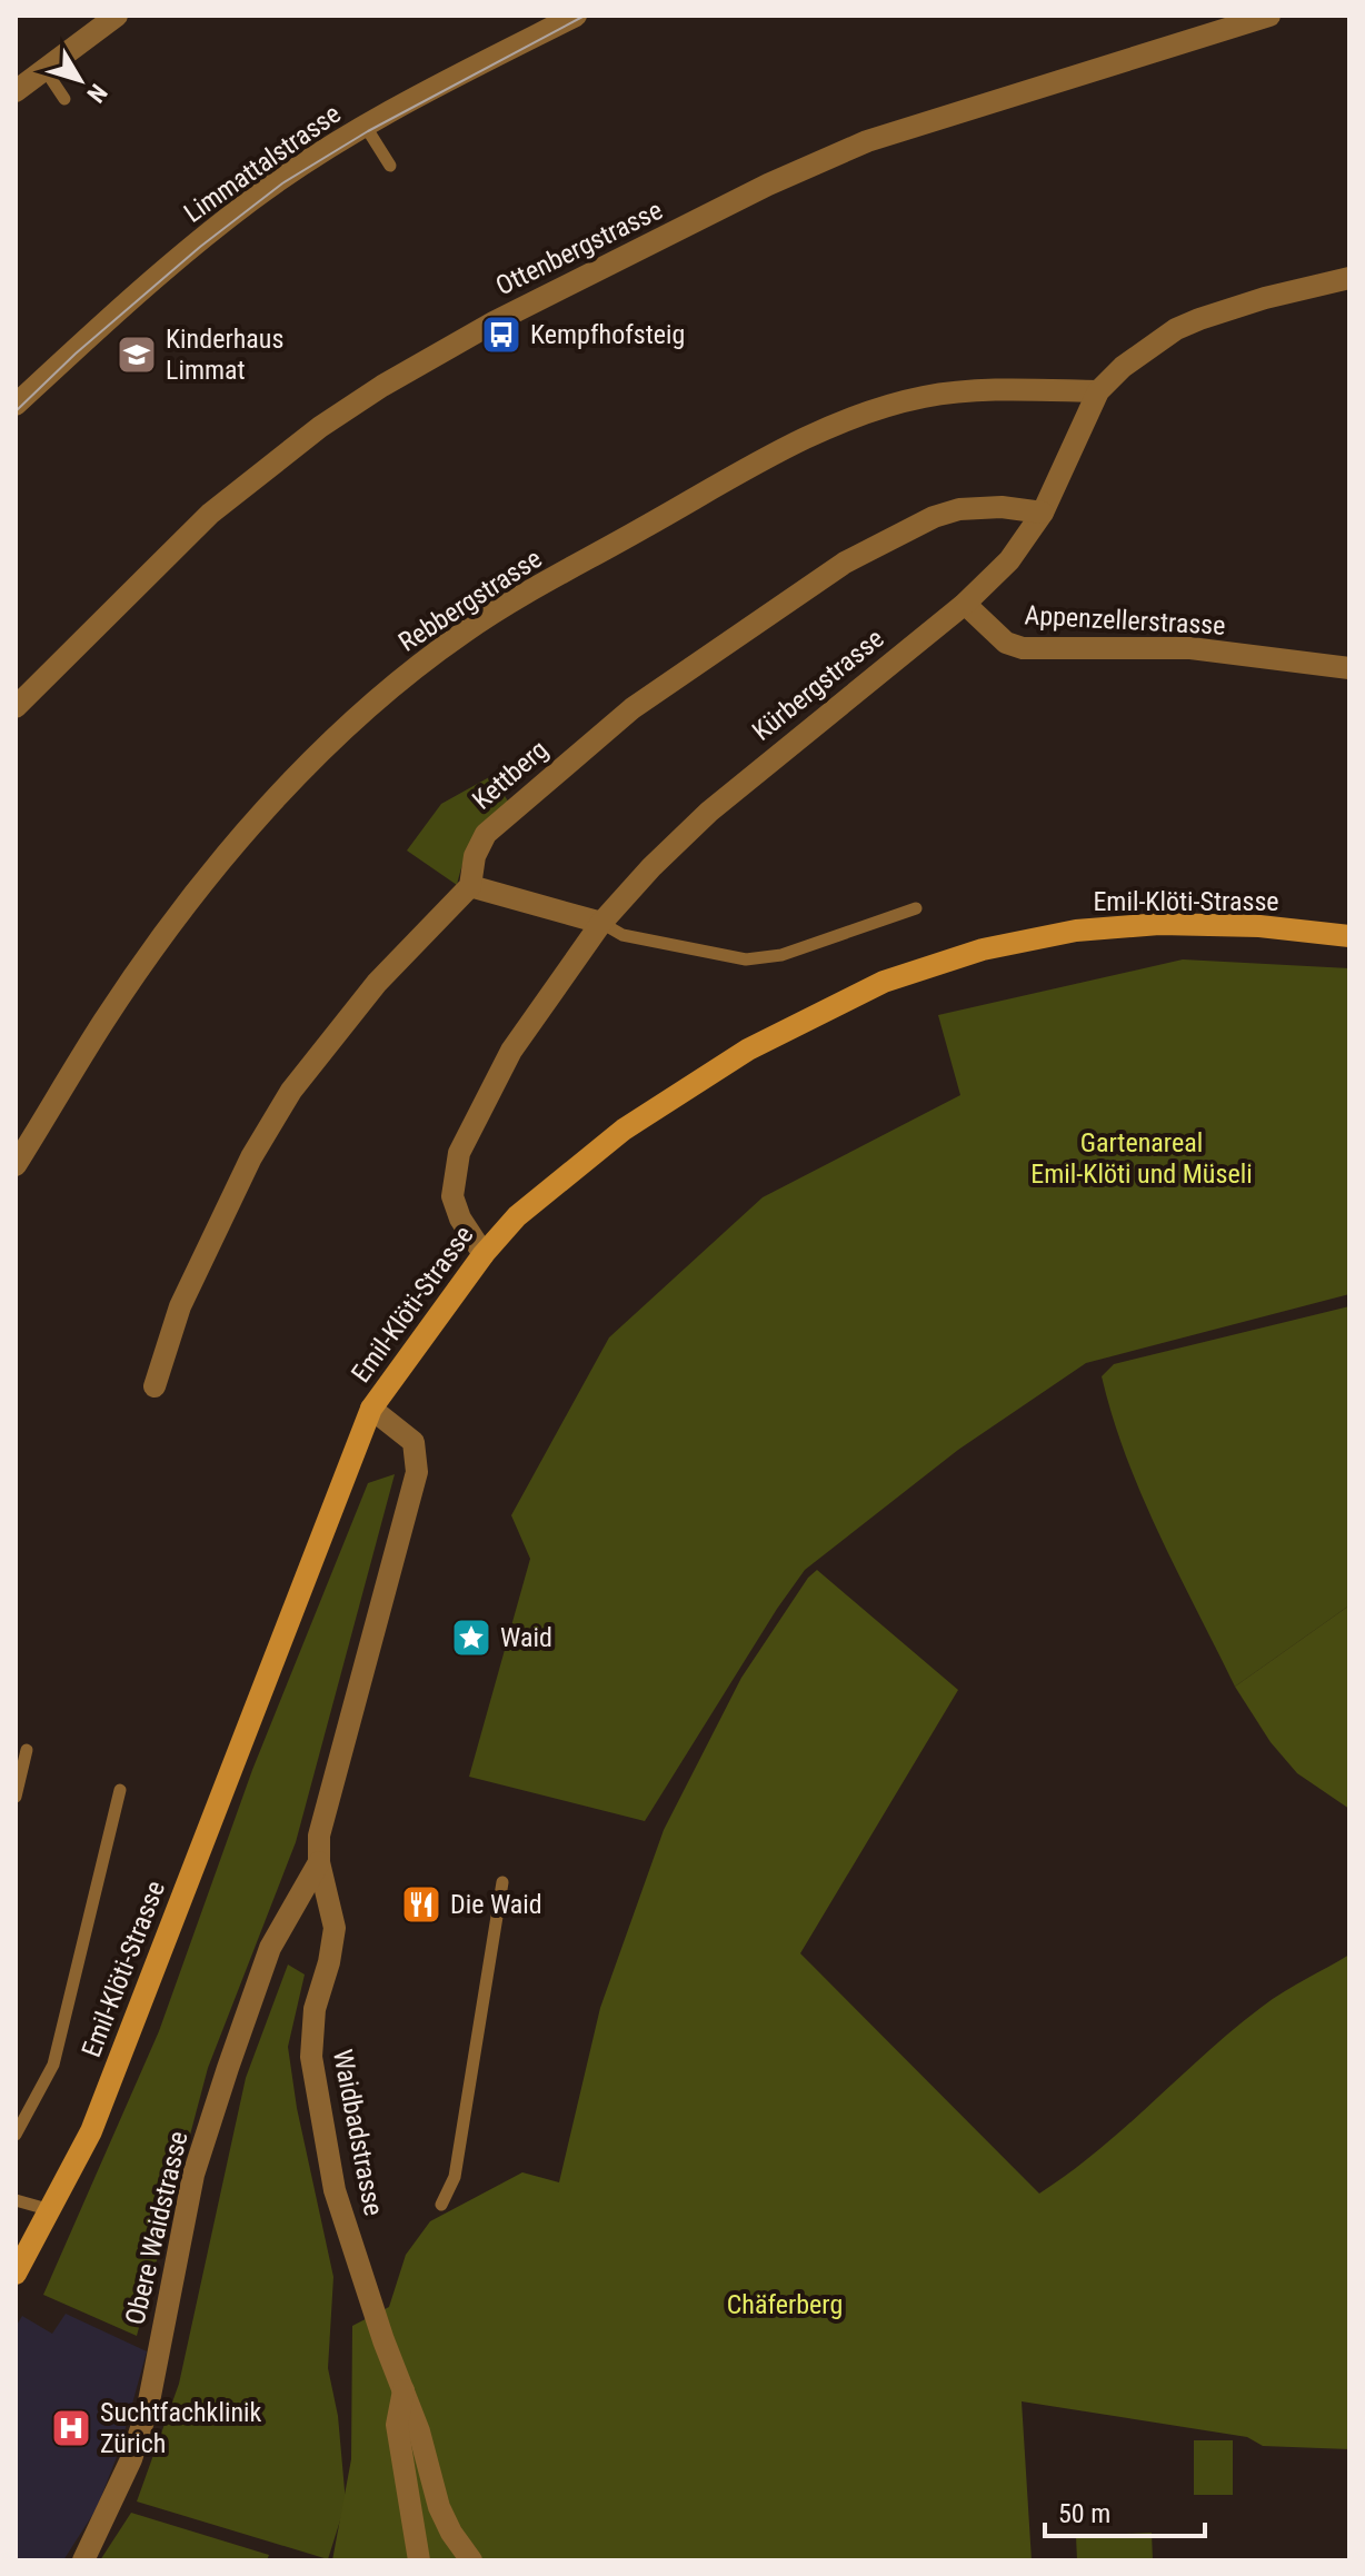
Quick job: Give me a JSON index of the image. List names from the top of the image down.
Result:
{
  "streets": {
    "street": [
      "Limmattalstrasse",
      "Ottenbergstrasse",
      "Rebbergstrasse",
      "Appenzellerstrasse",
      "Kürbergstrasse",
      "Kettberg",
      "Emil-Klöti-Strasse",
      "Waidbadstrasse",
      "Obere Waidstrasse"
    ]
  },
  "crossings": [
    ["Rebbergstrasse", "Kürbergstrasse"],
    ["Appenzellerstrasse", "Kürbergstrasse"],
    ["Kürbergstrasse", "Kettberg"],
    ["Kürbergstrasse", "Emil-Klöti-Strasse"],
    ["Emil-Klöti-Strasse", "Waidbadstrasse"],
    ["Waidbadstrasse", "Obere Waidstrasse"]
  ],
  "parks": ["Gartenareal Emil-Klöti und Müseli", "Chäferberg"],
  "places": {
    "bus stop": ["Kempfhofsteig"],
    "school or university": ["Kinderhaus Limmat"],
    "place": ["Waid"],
    "restaurant": ["Die Waid"],
    "hospital": ["Suchtfachklinik Zürich"]
  },
  "scale_bar": "50 m",
  "north": "bottom right"
}
